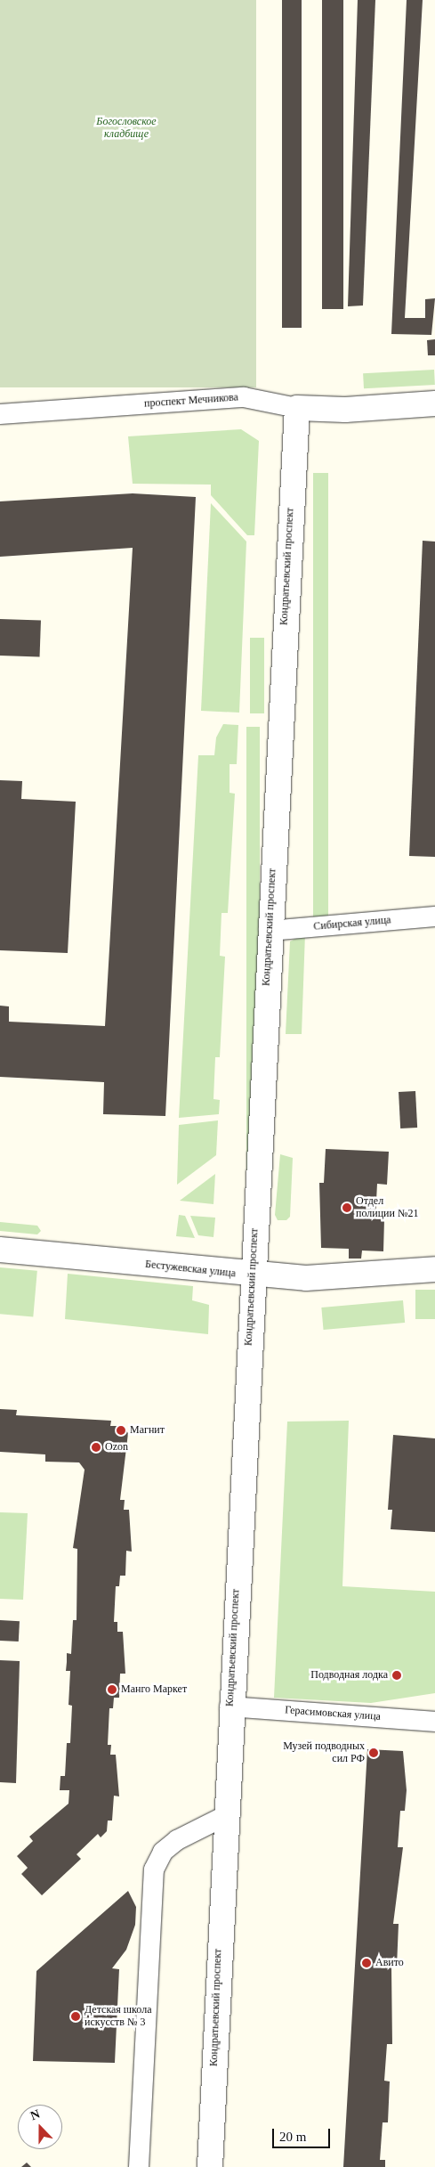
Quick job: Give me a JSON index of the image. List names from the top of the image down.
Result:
{
  "streets": {
    "street": [
      "проспект Мечникова",
      "Кондратьевский проспект",
      "Сибирская улица",
      "Бестужевская улица",
      "Герасимовская улица"
    ]
  },
  "crossings": [
    ["проспект Мечникова", "Кондратьевский проспект"],
    ["Кондратьевский проспект", "Сибирская улица"],
    ["Кондратьевский проспект", "Бестужевская улица"],
    ["Кондратьевский проспект", "Герасимовская улица"]
  ],
  "parks": ["Богословское кладбище"],
  "places": [
    "Отдел полиции №21",
    "Магнит",
    "Ozon",
    "Подводная лодка",
    "Манго Маркет",
    "Музей подводных сил РФ",
    "Авито",
    "Детская школа искусств № 3"
  ],
  "scale_bar": "20 m",
  "north": "top"
}
